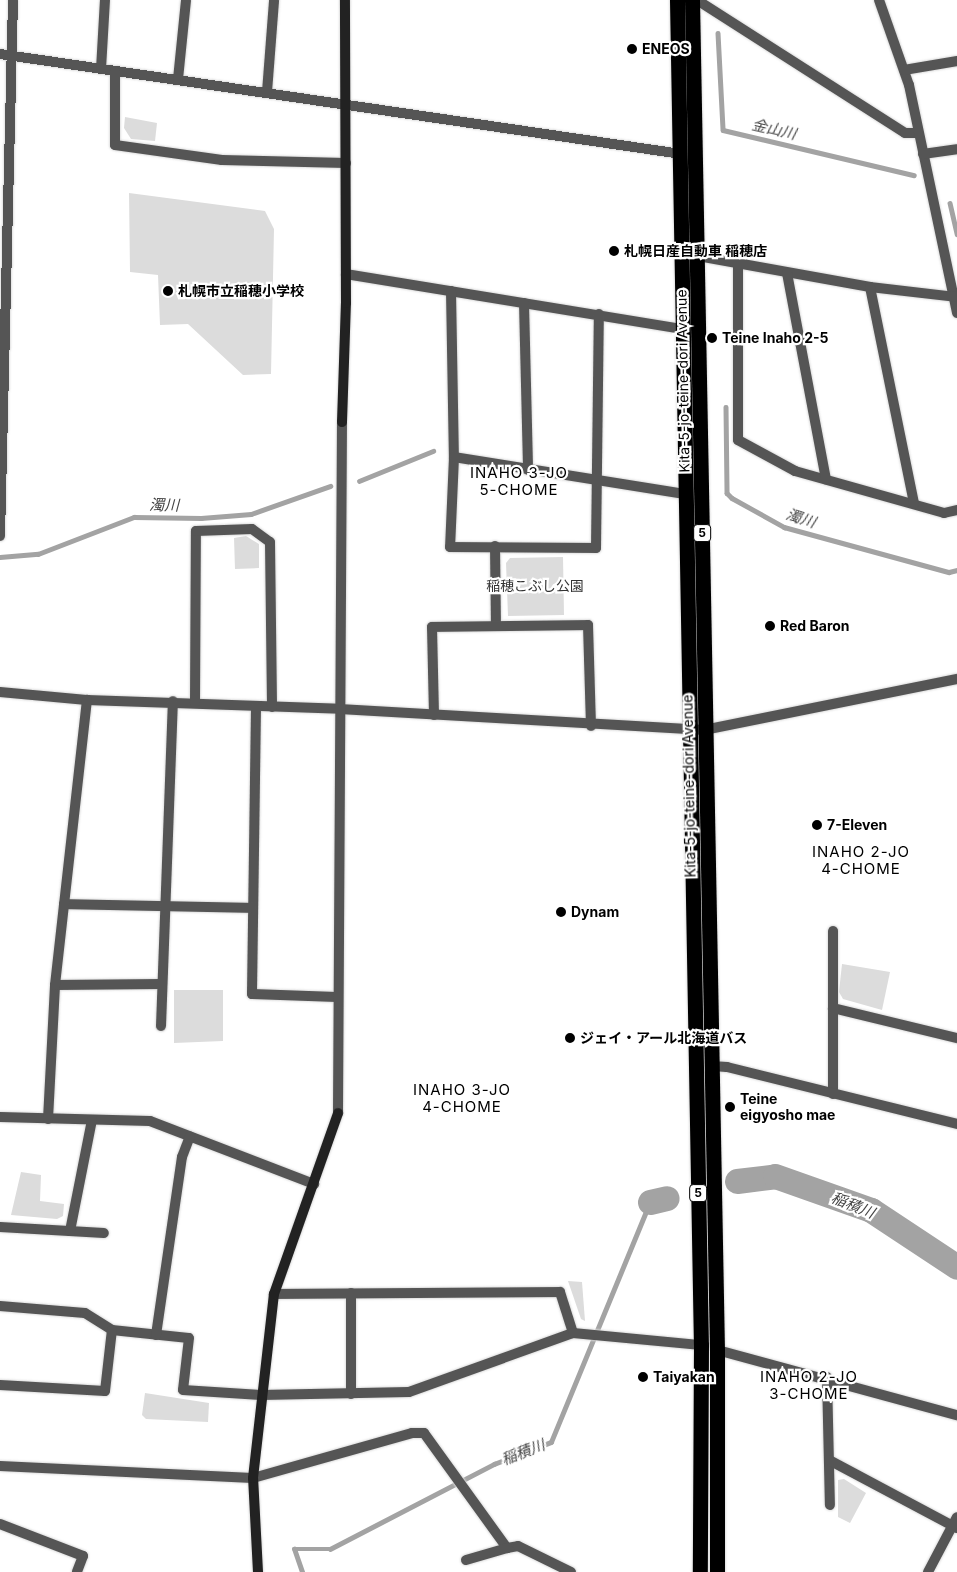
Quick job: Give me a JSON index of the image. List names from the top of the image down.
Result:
{
  "streets": {
    "highway": ["Kita-5-jo-teine-dori Avenue", "5"]
  },
  "districts": [
    "INAHO 3-JO 5-CHOME",
    "INAHO 2-JO 4-CHOME",
    "INAHO 3-JO 4-CHOME",
    "INAHO 2-JO 3-CHOME"
  ],
  "water": ["金山川", "濁川", "稲積川"],
  "parks": ["稲穂こぶし公園"],
  "places": [
    "ENEOS",
    "札幌日産自動車 稲穂店",
    "札幌市立稲穂小学校",
    "Teine Inaho 2-5",
    "Red Baron",
    "7-Eleven",
    "Dynam",
    "ジェイ・アール北海道バス",
    "Teine eigyosho mae",
    "Taiyakan"
  ]
}
